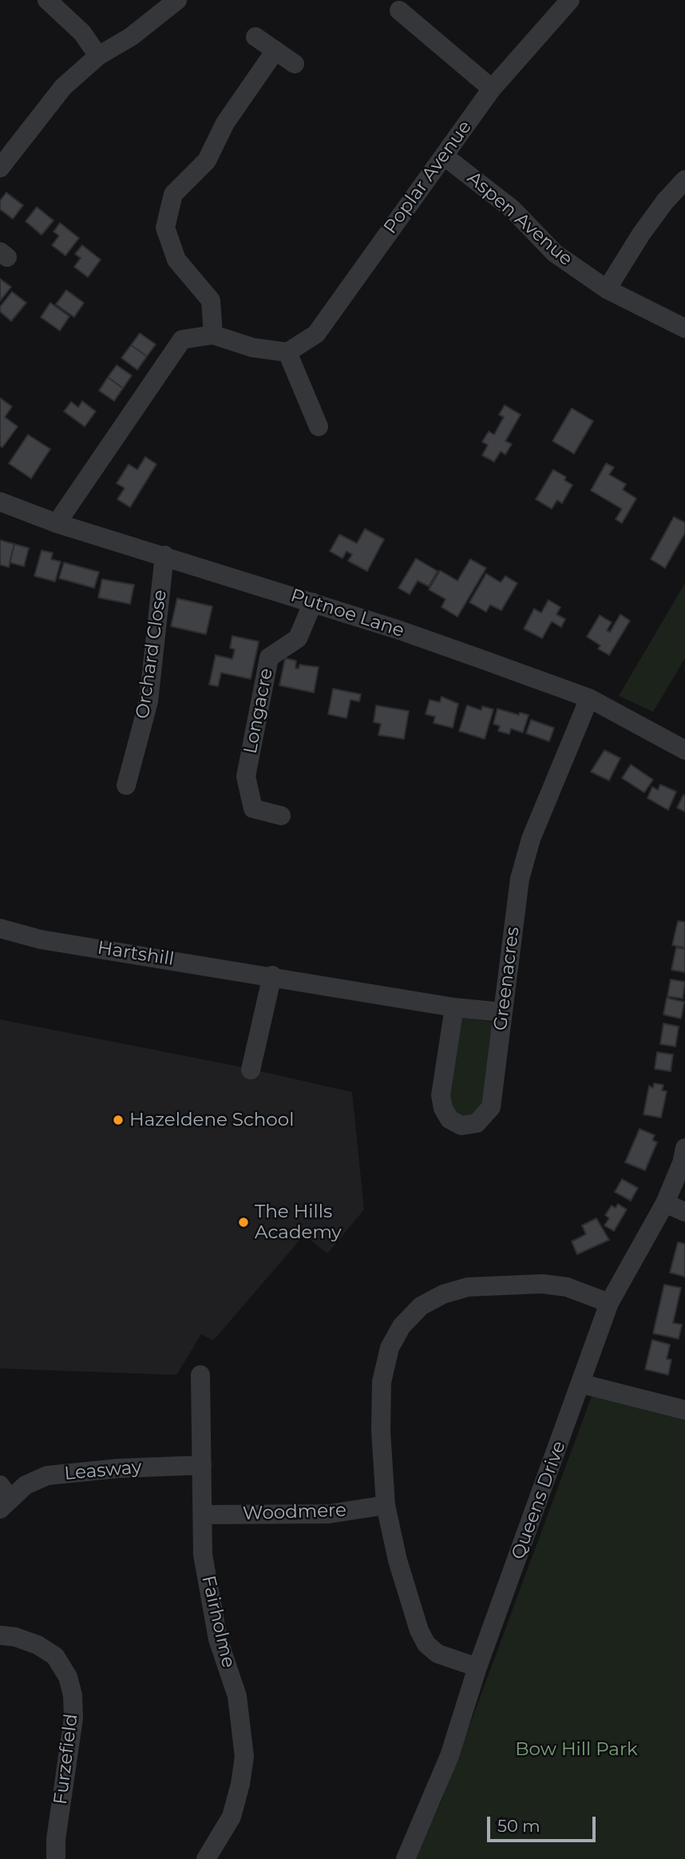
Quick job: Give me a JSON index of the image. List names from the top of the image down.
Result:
{
  "streets": {
    "street": [
      "Poplar Avenue",
      "Aspen Avenue",
      "Putnoe Lane",
      "Orchard Close",
      "Longacre",
      "Hartshill",
      "Greenacres",
      "Leasway",
      "Queens Drive",
      "Woodmere",
      "Fairholme",
      "Furzefield"
    ]
  },
  "crossings": [
    ["Poplar Avenue", "Aspen Avenue"],
    ["Putnoe Lane", "Orchard Close"],
    ["Putnoe Lane", "Longacre"],
    ["Putnoe Lane", "Greenacres"],
    ["Hartshill", "Greenacres"],
    ["Leasway", "Fairholme"],
    ["Woodmere", "Fairholme"]
  ],
  "parks": ["Bow Hill Park"],
  "places": ["Hazeldene School", "The Hills Academy"],
  "scale_bar": "50 m"
}
